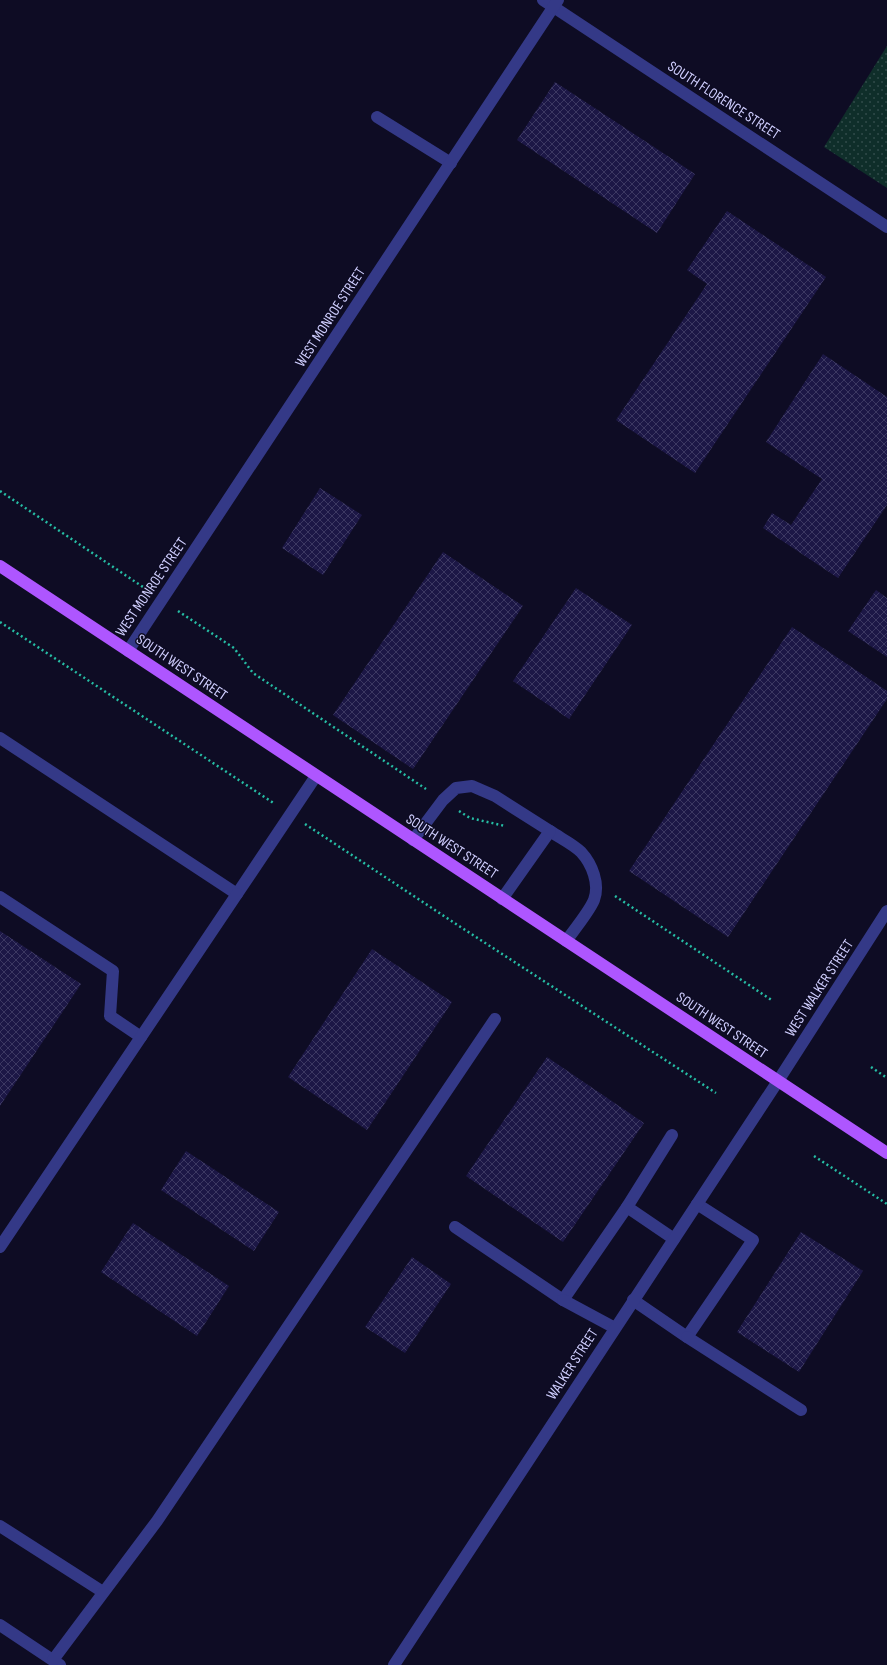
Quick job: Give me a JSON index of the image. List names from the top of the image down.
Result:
{
  "streets": {
    "main road": ["SOUTH WEST STREET"],
    "street": [
      "SOUTH FLORENCE STREET",
      "WEST MONROE STREET",
      "WEST WALKER STREET",
      "WALKER STREET"
    ]
  },
  "crossings": [
    ["SOUTH FLORENCE STREET", "WEST MONROE STREET"],
    ["WEST MONROE STREET", "SOUTH WEST STREET"],
    ["SOUTH WEST STREET", "WEST WALKER STREET"],
    ["SOUTH WEST STREET", "WALKER STREET"],
    ["WEST WALKER STREET", "WALKER STREET"]
  ]
}
